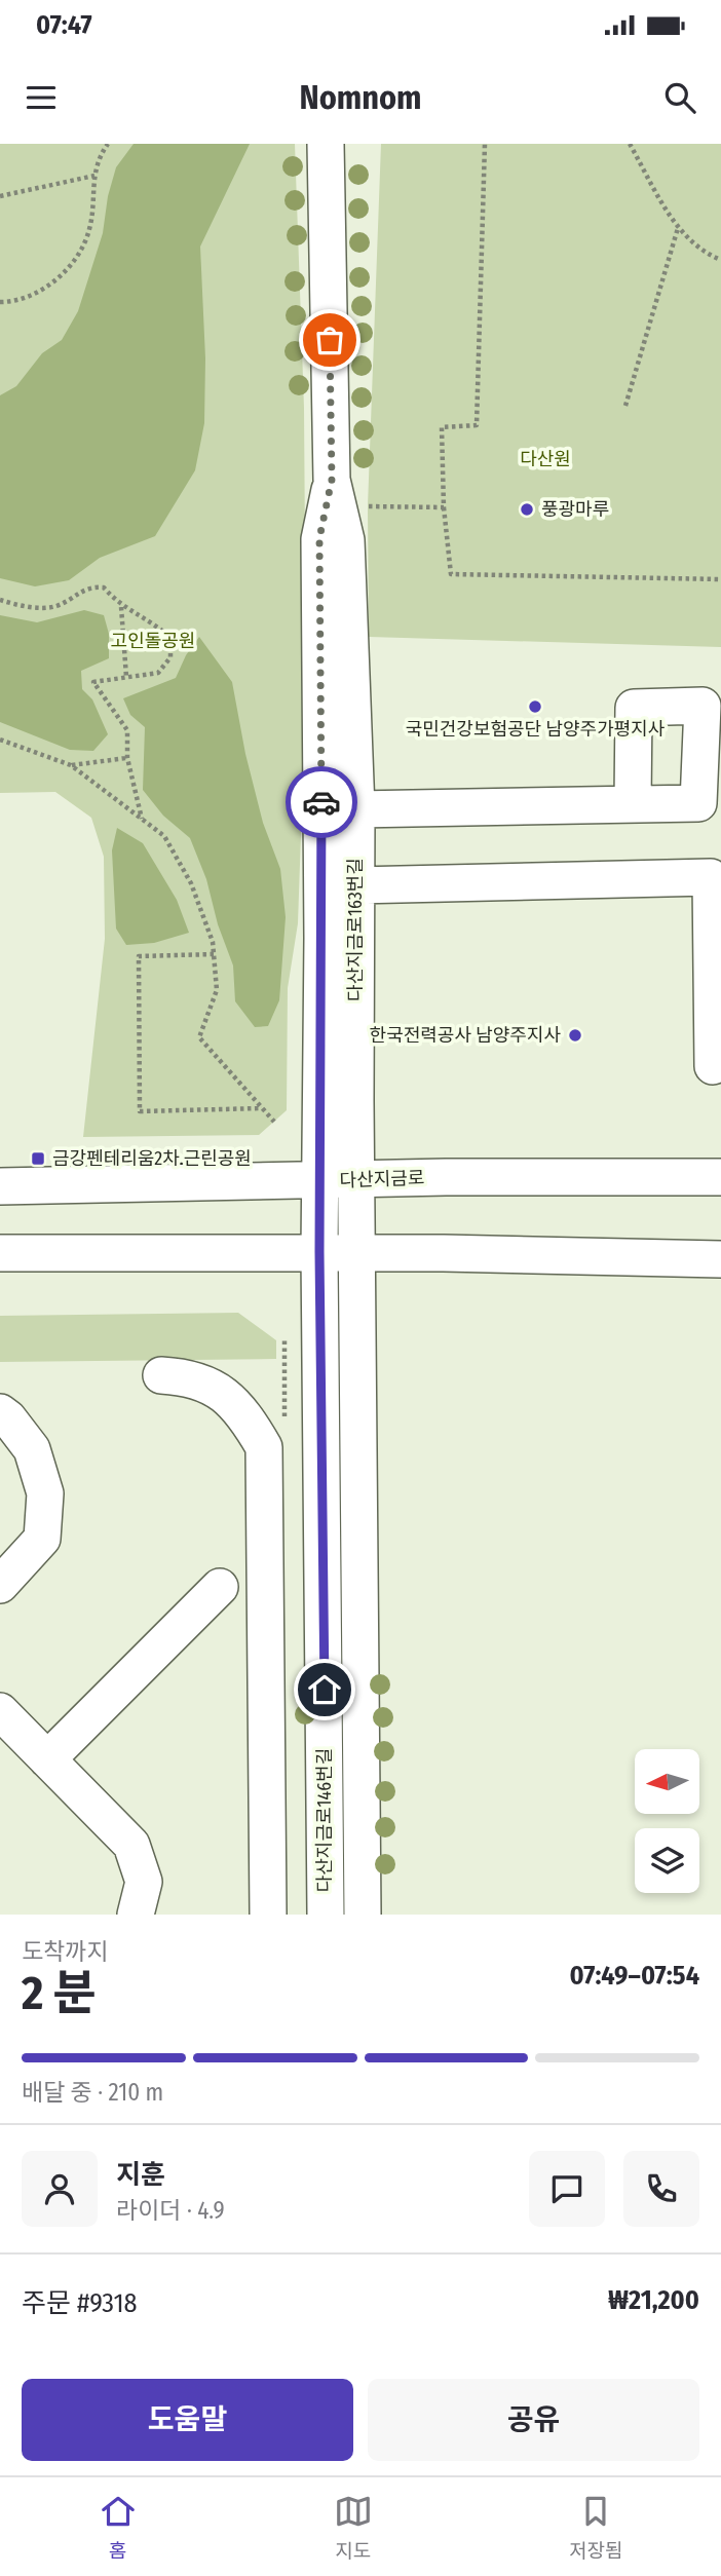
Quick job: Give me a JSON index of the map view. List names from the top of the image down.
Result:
{
  "streets": {
    "street": ["다산지금로163번길", "다산지금로", "다산지금로146번길"]
  },
  "crossings": [
    ["다산지금로163번길", "다산지금로"],
    ["다산지금로163번길", "다산지금로146번길"]
  ],
  "parks": ["다산원", "고인돌공원"],
  "places": {
    "other": ["풍광마루", "국민건강보험공단 남양주가평지사", "한국전력공사 남양주지사"],
    "transit": ["금강펜테리움2차.근린공원"]
  },
  "north": "left",
  "page": {
    "status": "07:47",
    "header": "Nomnom",
    "heading": ["2 분", "도착까지", "07:49–07:54"],
    "panel": [
      "지훈",
      "라이더 · 4.9",
      "주문 #9318",
      "₩21,200"
    ],
    "bar": "배달 중 · 210 m",
    "buttons": ["도움말", "공유"],
    "tabs": ["홈", "지도", "저장됨"]
  }
}
